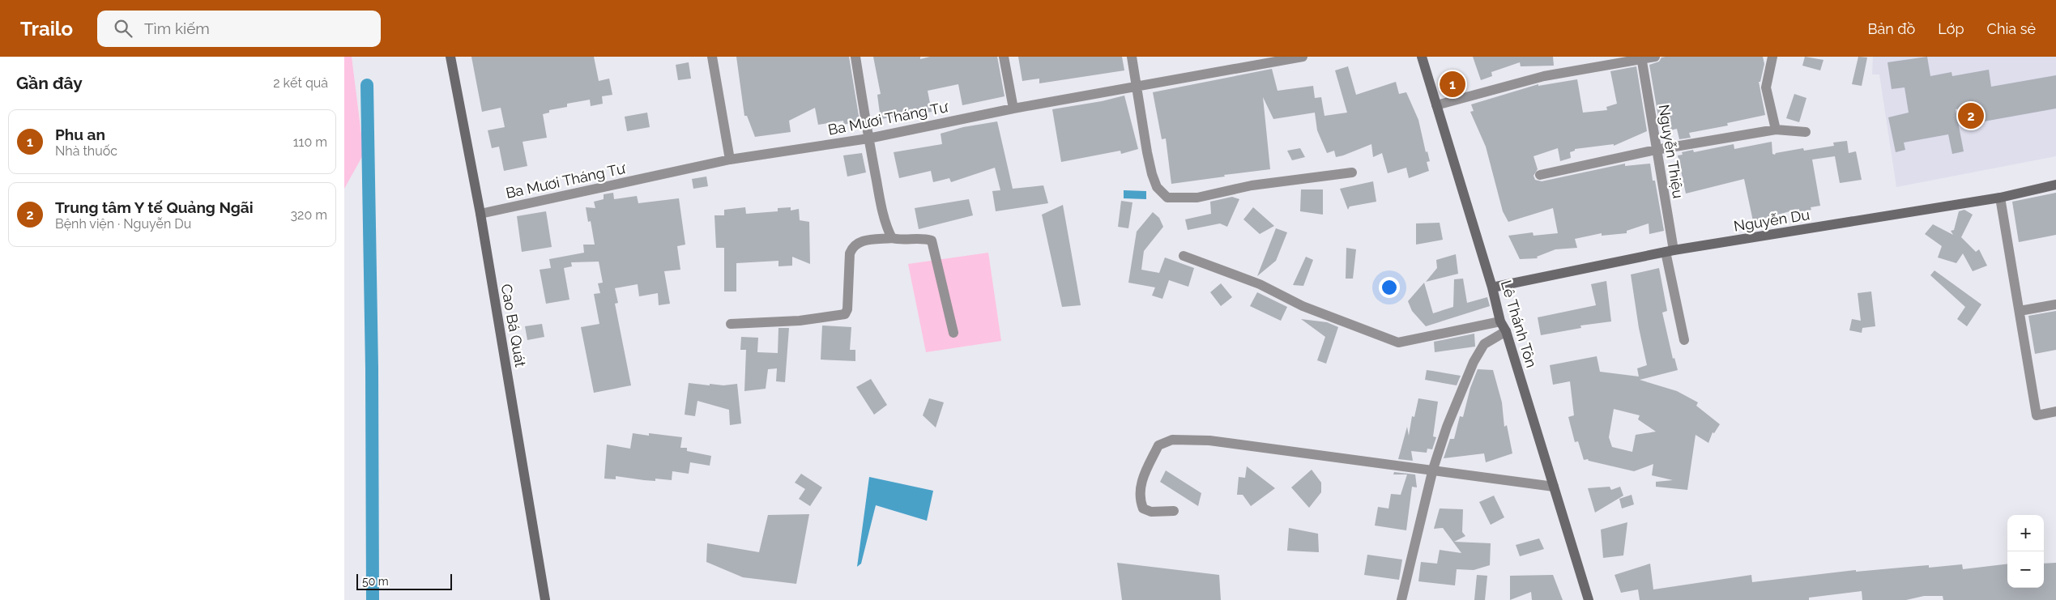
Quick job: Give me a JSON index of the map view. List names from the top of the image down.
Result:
{
  "streets": {
    "street": [
      "Ba Mươi Tháng Tư",
      "Nguyễn Thiệu",
      "Nguyễn Du",
      "Lê Thánh Tôn",
      "Cao Bá Quát"
    ]
  },
  "crossings": [
    ["Ba Mươi Tháng Tư", "Cao Bá Quát"],
    ["Nguyễn Thiệu", "Nguyễn Du"],
    ["Nguyễn Du", "Lê Thánh Tôn"]
  ],
  "scale_bar": "50 m",
  "page": {
    "header": "Trailo",
    "search": "Tìm kiếm",
    "nav": ["Bản đồ", "Lớp", "Chia sẻ"],
    "heading": ["Gần đây", "2 kết quả"],
    "pins": ["1", "2"],
    "list": [
      {
        "mark": "1",
        "name": "Phu an",
        "note": "Nhà thuốc",
        "value": "110 m"
      },
      {
        "mark": "2",
        "name": "Trung tâm Y tế Quảng Ngãi",
        "note": "Bệnh viện · Nguyễn Du",
        "value": "320 m"
      }
    ],
    "map_buttons": ["+", "−"],
    "scale": "50 m"
  }
}
